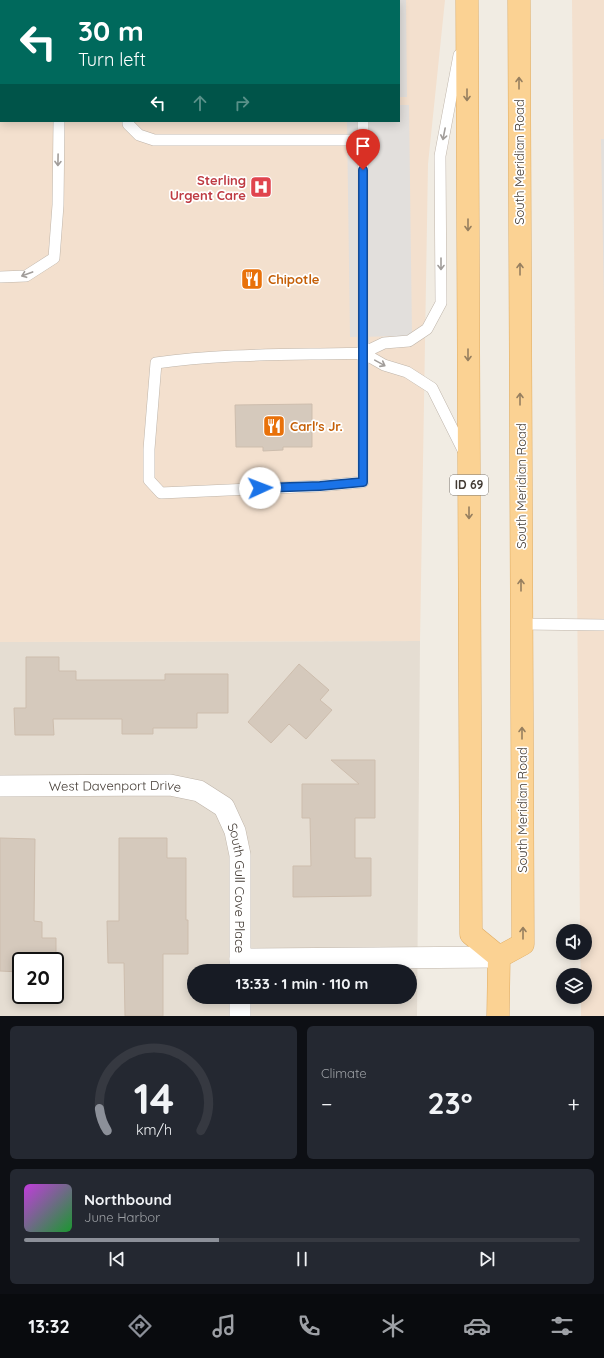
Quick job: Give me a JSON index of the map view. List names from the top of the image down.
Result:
{
  "streets": {
    "main road": ["South Meridian Road", "ID 69"],
    "street": ["West Davenport Drive", "South Gull Cove Place"]
  },
  "crossings": [
    ["South Meridian Road", "ID 69"],
    ["West Davenport Drive", "South Gull Cove Place"]
  ],
  "places": {
    "hospital": ["Sterling Urgent Care"],
    "restaurant": ["Chipotle", "Carl's Jr."]
  },
  "page": {
    "turn": ["30 m", "Turn left"],
    "limit": "20",
    "trip": "13:33 · 1 min · 110 m",
    "tile": "Climate",
    "heat": ["−", "23°", "+"],
    "song": ["Northbound", "June Harbor"],
    "tabs": "13:32",
    "gauge": ["14", "km/h"]
  }
}
